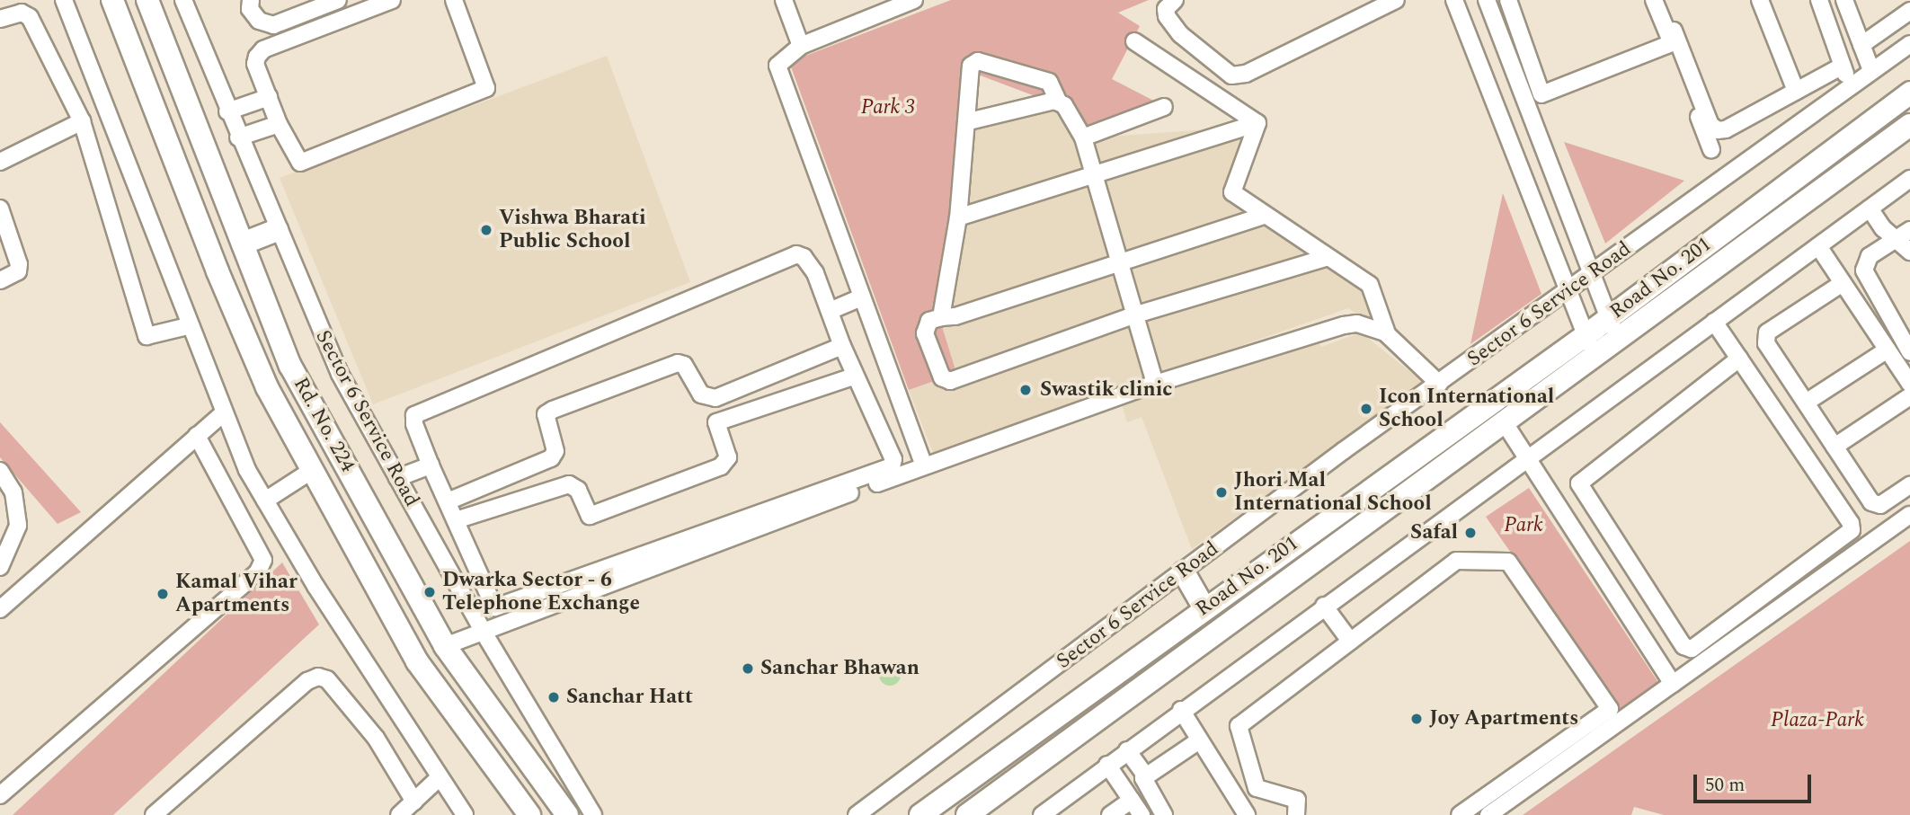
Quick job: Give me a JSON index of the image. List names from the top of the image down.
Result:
{
  "streets": {
    "main road": ["Road No. 201", "Rd. No. 224"],
    "street": ["Sector 6 Service Road"]
  },
  "parks": ["Park 3", "Park", "Plaza-Park"],
  "places": [
    "Vishwa Bharati Public School",
    "Swastik clinic",
    "Icon International School",
    "Jhori Mal International School",
    "Safal",
    "Dwarka Sector - 6 Telephone Exchange",
    "Kamal Vihar Apartments",
    "Sanchar Bhawan",
    "Sanchar Hatt",
    "Joy Apartments"
  ],
  "scale_bar": "50 m"
}
